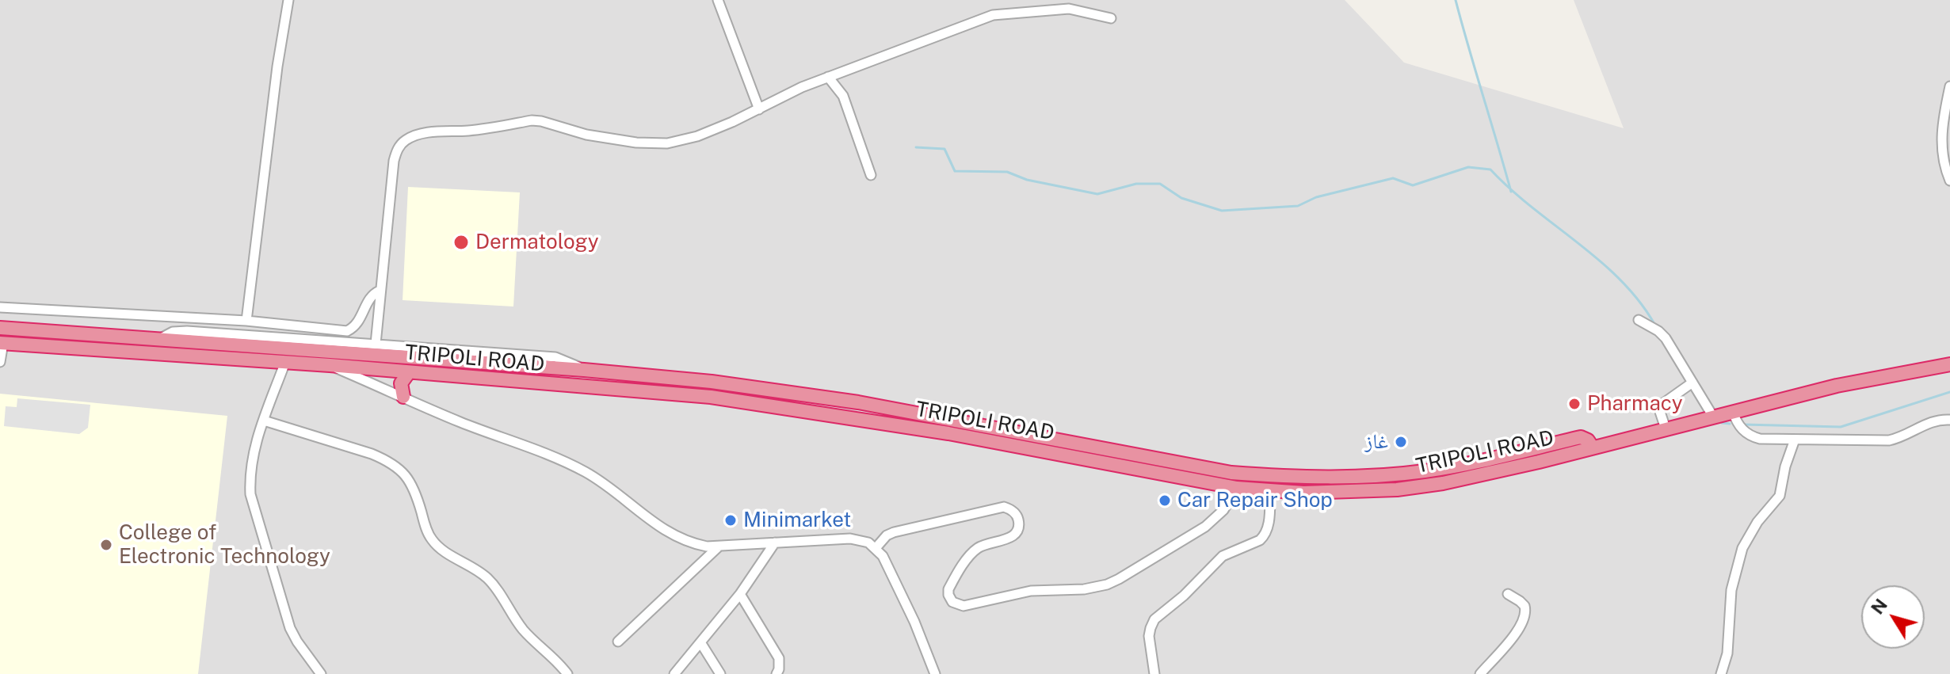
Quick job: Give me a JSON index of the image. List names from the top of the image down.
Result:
{
  "streets": {
    "highway": ["TRIPOLI ROAD"]
  },
  "places": [
    "Dermatology",
    "Pharmacy",
    "غاز",
    "Car Repair Shop",
    "Minimarket",
    "College of Electronic Technology"
  ],
  "north": "top left"
}
